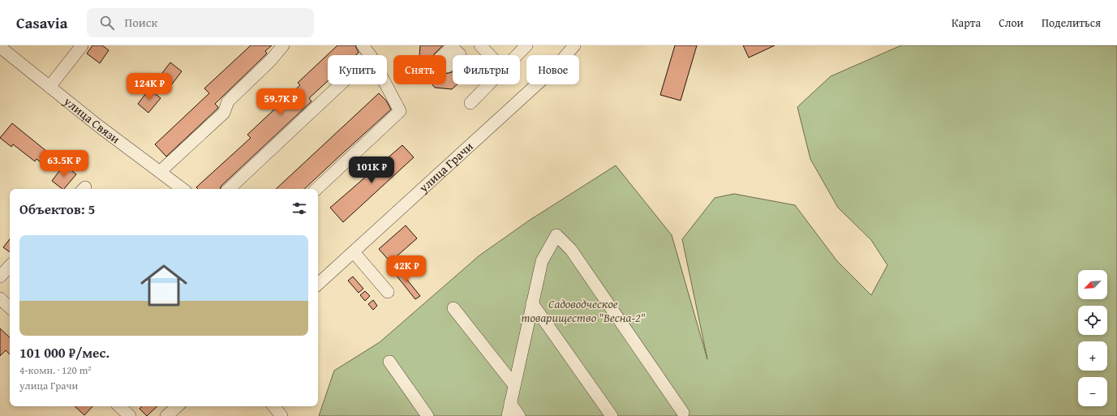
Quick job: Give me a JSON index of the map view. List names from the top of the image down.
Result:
{
  "streets": {
    "street": ["улица Связи", "улица Грачи"]
  },
  "parks": ["Садоводческое товарищество \"Весна-2\""],
  "north": "bottom left",
  "page": {
    "header": "Casavia",
    "search": "Поиск",
    "nav": ["Карта", "Слои", "Поделиться"],
    "chip": [
      "Купить",
      "Снять",
      "Фильтры",
      "Новое"
    ],
    "price": [
      "124K ₽",
      "59.7K ₽",
      "63.5K ₽",
      "101K ₽",
      "42K ₽"
    ],
    "heading": "Объектов: 5",
    "list": [
      {
        "name": "101 000 ₽/мес.",
        "note": "4-комн. · 120 m² · улица Грачи"
      }
    ],
    "map_buttons": ["+", "−"]
  }
}
